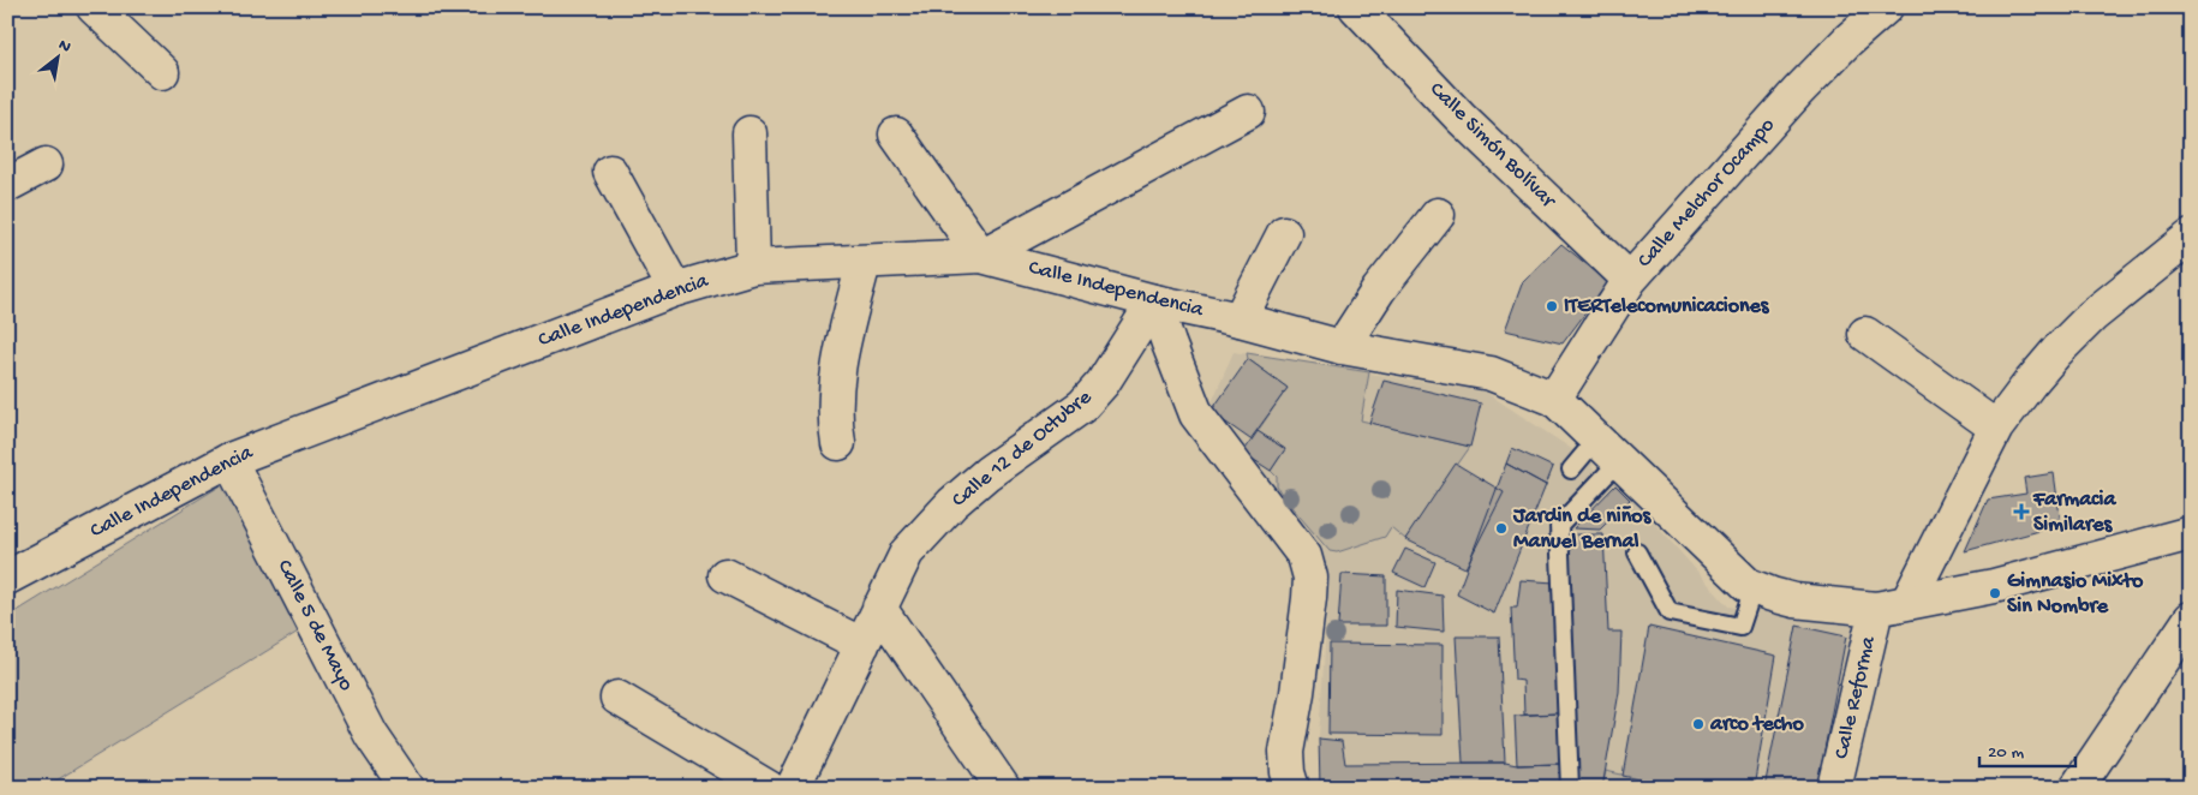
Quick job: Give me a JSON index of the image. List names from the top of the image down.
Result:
{
  "streets": {
    "street": [
      "Calle Simón Bolívar",
      "Calle Melchor Ocampo",
      "Calle Independencia",
      "Calle 12 de Octubre",
      "Calle 5 de Mayo",
      "Calle Reforma"
    ]
  },
  "crossings": [
    ["Calle Simón Bolívar", "Calle Melchor Ocampo"],
    ["Calle Melchor Ocampo", "Calle Independencia"],
    ["Calle Independencia", "Calle 12 de Octubre"],
    ["Calle Independencia", "Calle 5 de Mayo"],
    ["Calle Independencia", "Calle Reforma"]
  ],
  "places": {
    "other": [
      "ITERTelecomunicaciones",
      "Jardin de niños Manuel Bernal",
      "Gimnasio Mixto Sin Nombre",
      "arco techo"
    ],
    "health": ["Farmacia Similares"]
  },
  "scale_bar": "20 m",
  "north": "top right"
}
